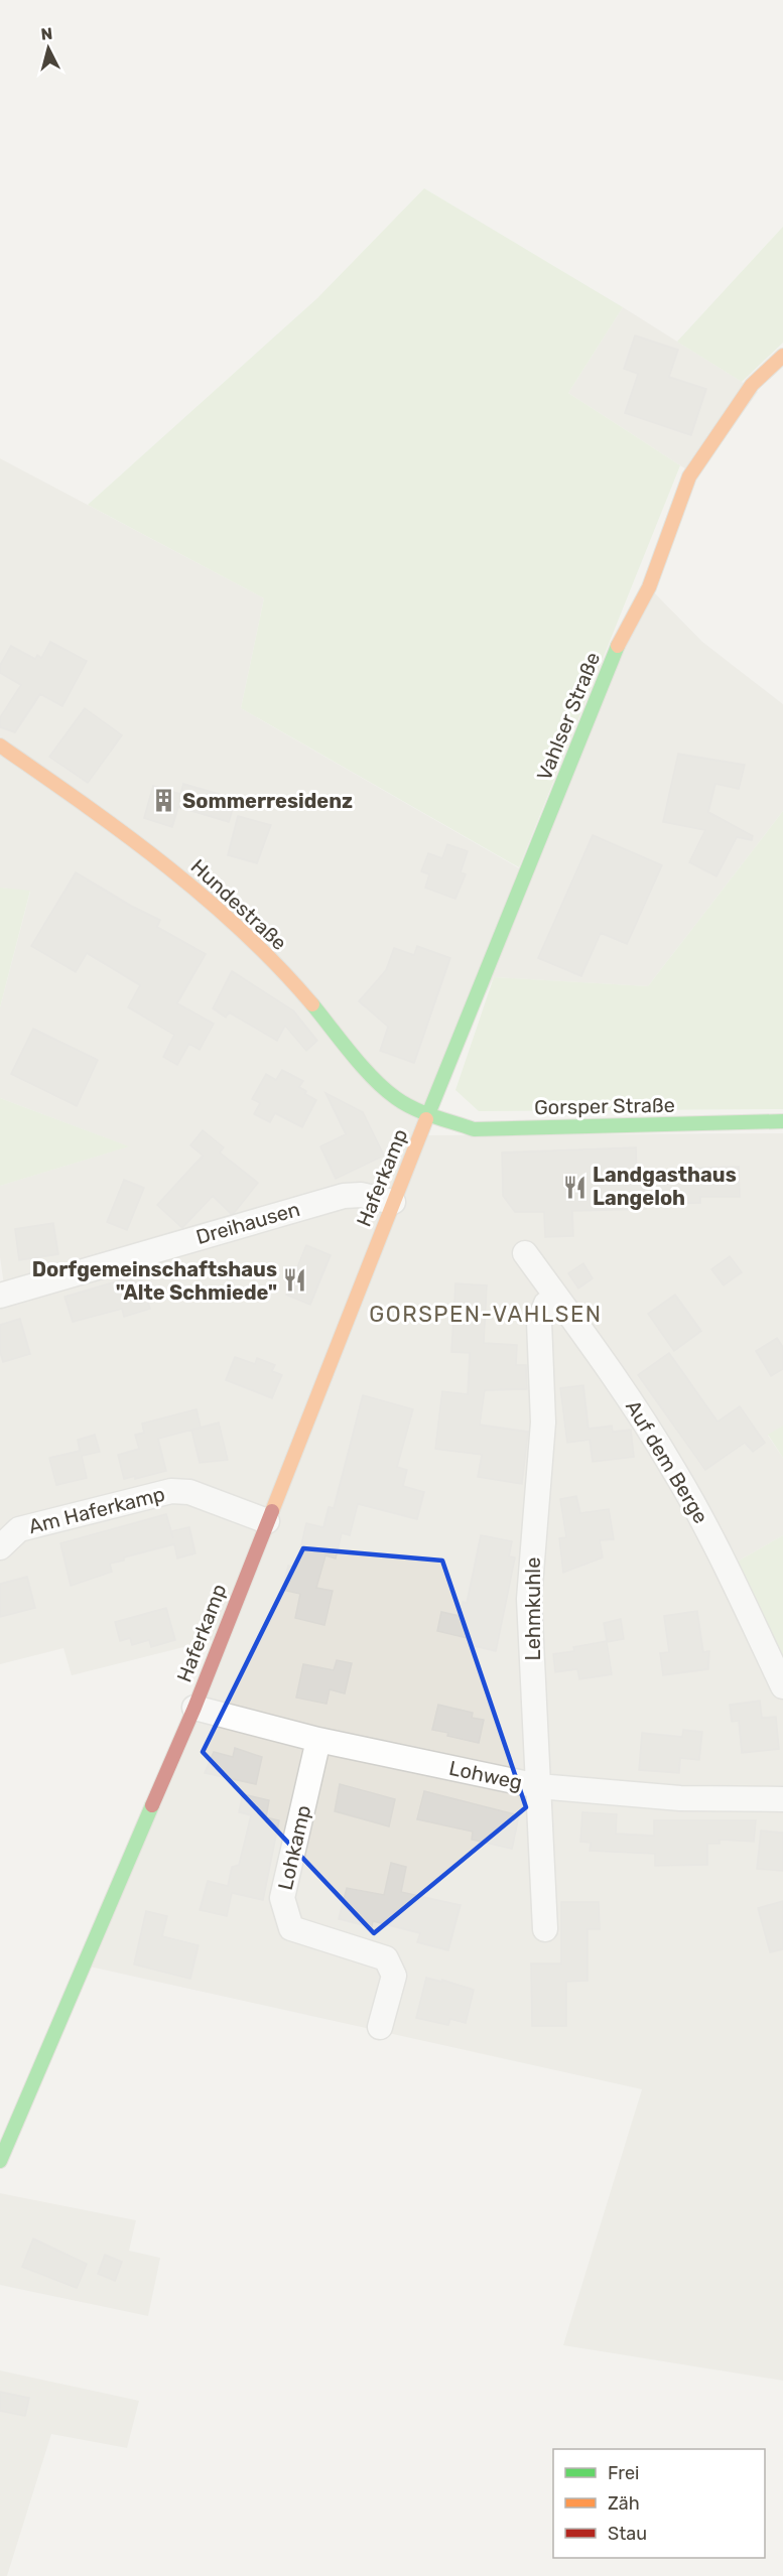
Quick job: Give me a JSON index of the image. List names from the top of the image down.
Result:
{
  "streets": {
    "street": [
      "Vahlser Straße",
      "Hundestraße",
      "Gorsper Straße",
      "Haferkamp",
      "Dreihausen",
      "Auf dem Berge",
      "Am Haferkamp",
      "Lehmkuhle",
      "Lohweg",
      "Lohkamp"
    ]
  },
  "crossings": [
    ["Vahlser Straße", "Hundestraße"],
    ["Vahlser Straße", "Gorsper Straße"],
    ["Vahlser Straße", "Haferkamp"],
    ["Hundestraße", "Gorsper Straße"],
    ["Hundestraße", "Haferkamp"],
    ["Gorsper Straße", "Haferkamp"],
    ["Haferkamp", "Dreihausen"],
    ["Haferkamp", "Am Haferkamp"],
    ["Haferkamp", "Lohweg"],
    ["Auf dem Berge", "Lehmkuhle"],
    ["Lehmkuhle", "Lohweg"],
    ["Lohweg", "Lohkamp"]
  ],
  "districts": ["GORSPEN-VAHLSEN"],
  "places": {
    "building": ["Sommerresidenz"],
    "restaurant": ["Landgasthaus Langeloh", "Dorfgemeinschaftshaus \"Alte Schmiede\""]
  },
  "legend": ["Frei", "Zäh", "Stau"],
  "north": "top"
}
